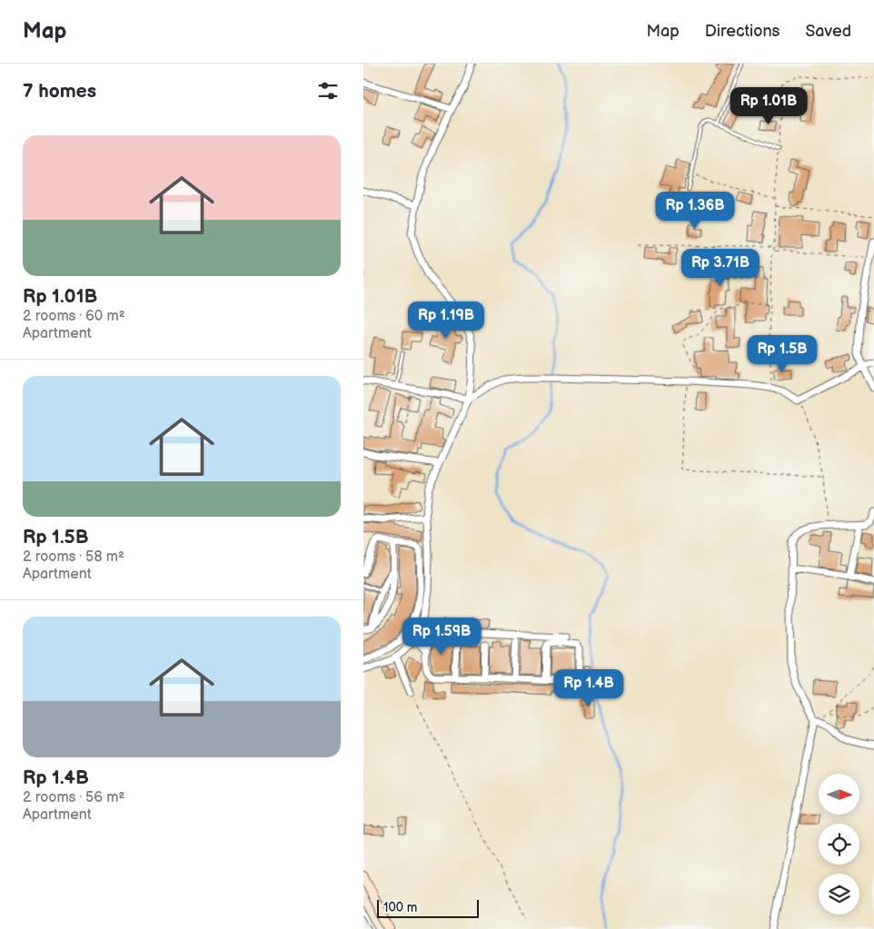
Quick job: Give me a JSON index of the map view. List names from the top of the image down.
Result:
{
  "scale_bar": "100 m",
  "north": "right",
  "page": {
    "header": "Map",
    "nav": ["Map", "Directions", "Saved"],
    "heading": "7 homes",
    "price": [
      "Rp 1.01B",
      "Rp 1.36B",
      "Rp 3.71B",
      "Rp 1.19B",
      "Rp 1.5B",
      "Rp 1.59B",
      "Rp 1.4B"
    ],
    "list": [
      {
        "name": "Rp 1.01B",
        "note": "2 rooms · 60 m² · Apartment"
      },
      {
        "name": "Rp 1.5B",
        "note": "2 rooms · 58 m² · Apartment"
      },
      {
        "name": "Rp 1.4B",
        "note": "2 rooms · 56 m² · Apartment"
      }
    ],
    "scale": "100 m"
  }
}
